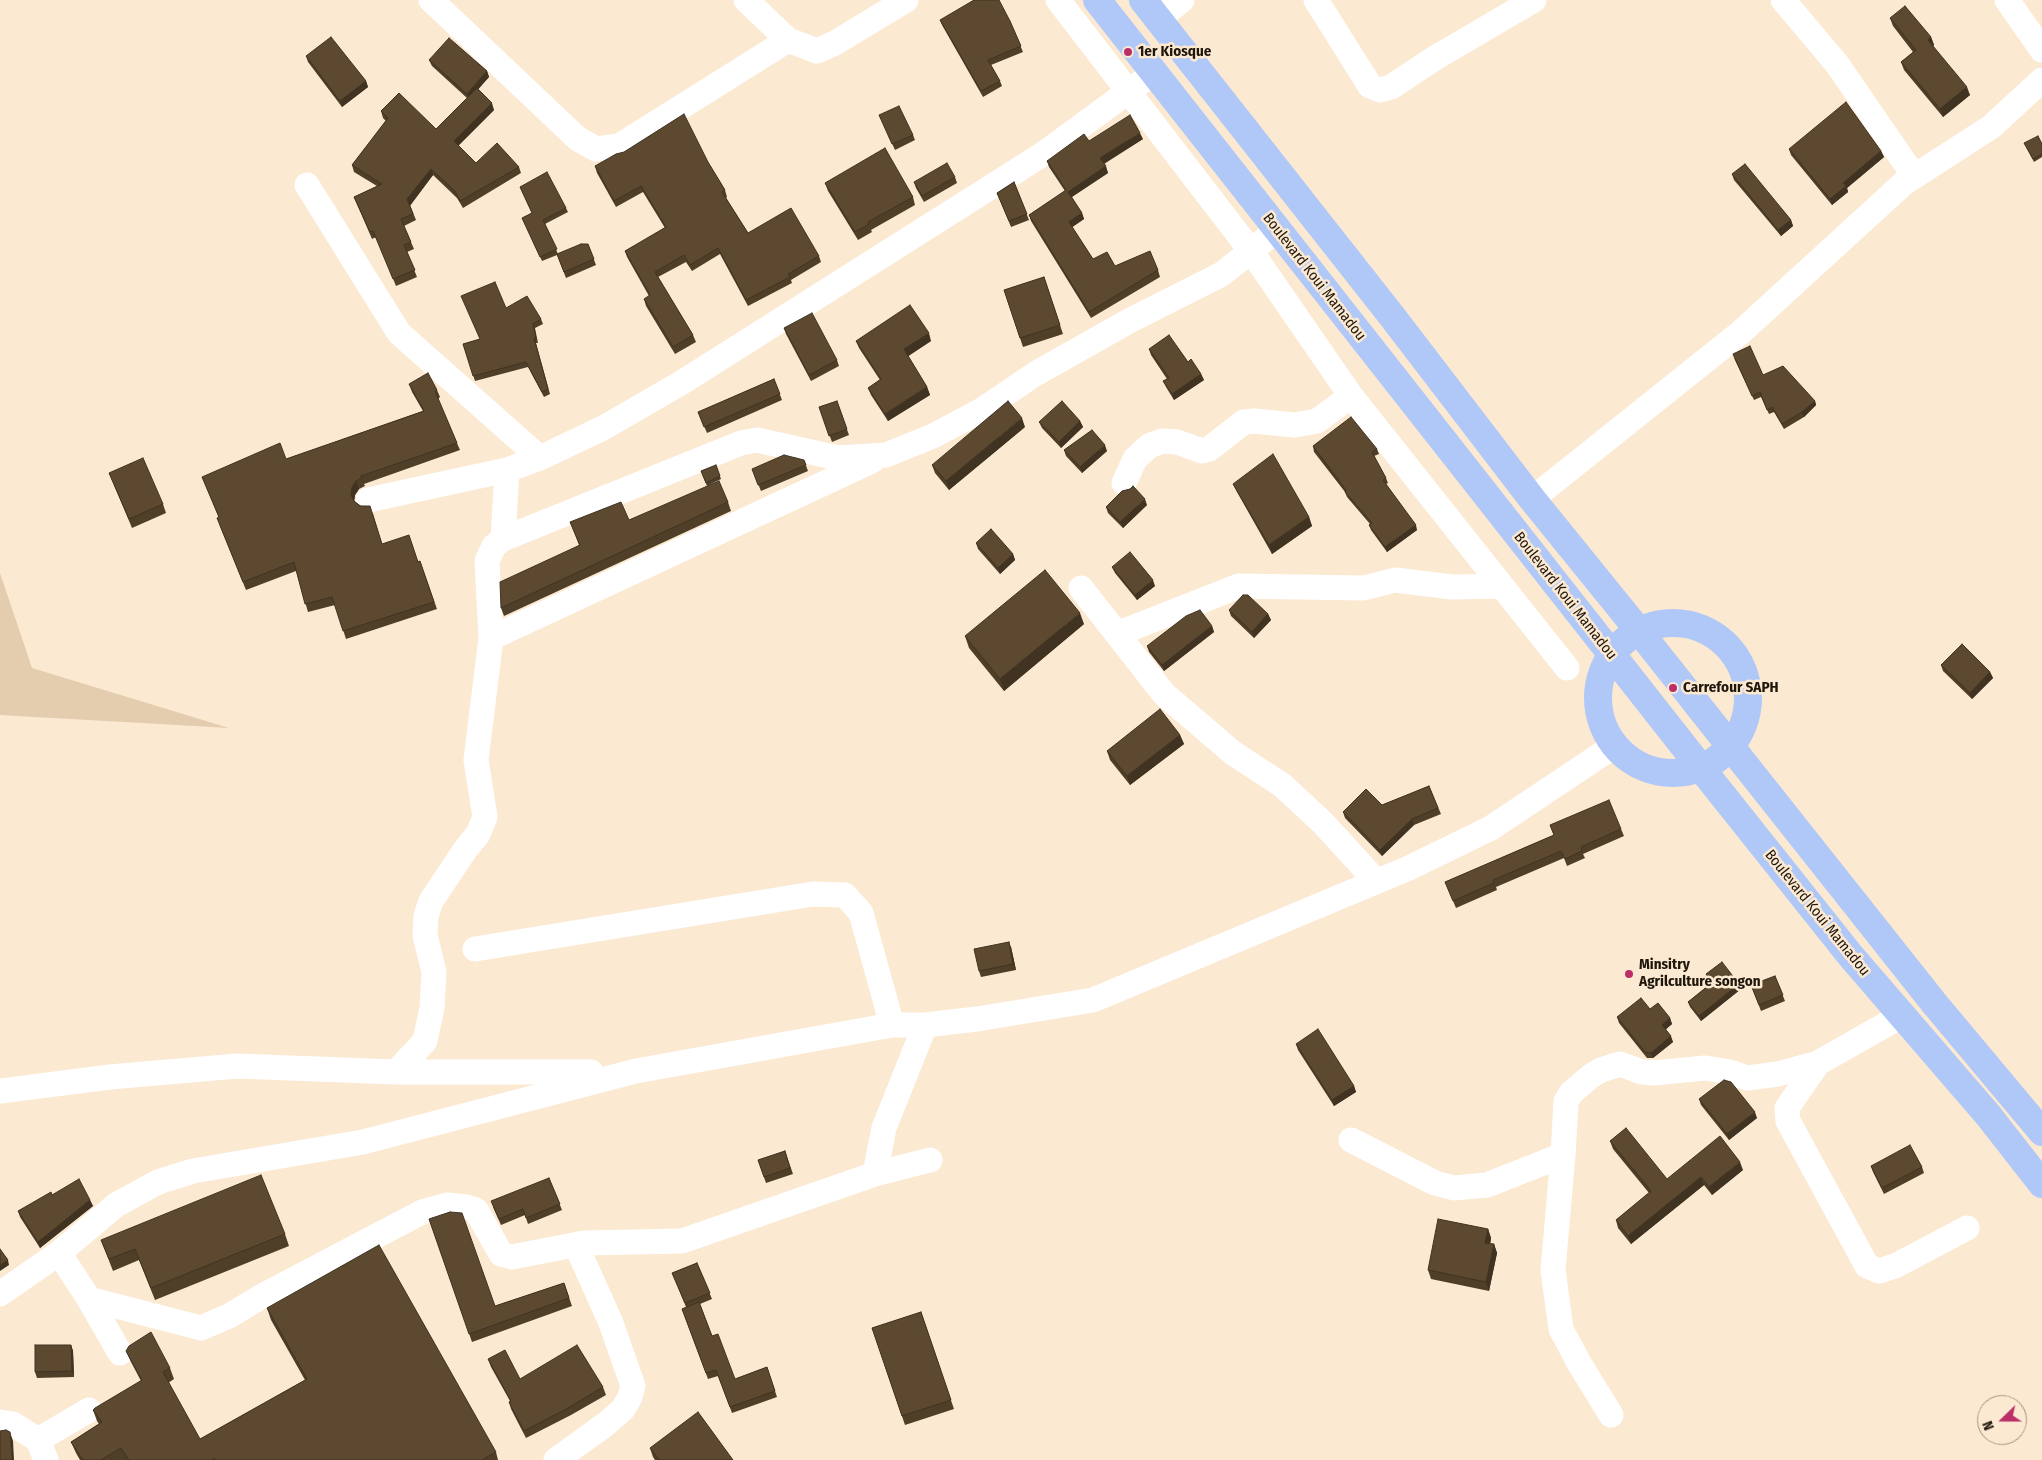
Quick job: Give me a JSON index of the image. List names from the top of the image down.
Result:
{
  "streets": {
    "main road": ["Boulevard Koui Mamadou"]
  },
  "places": ["1er Kiosque", "Carrefour SAPH", "Minsitry Agrilculture songon"],
  "north": "left"
}
